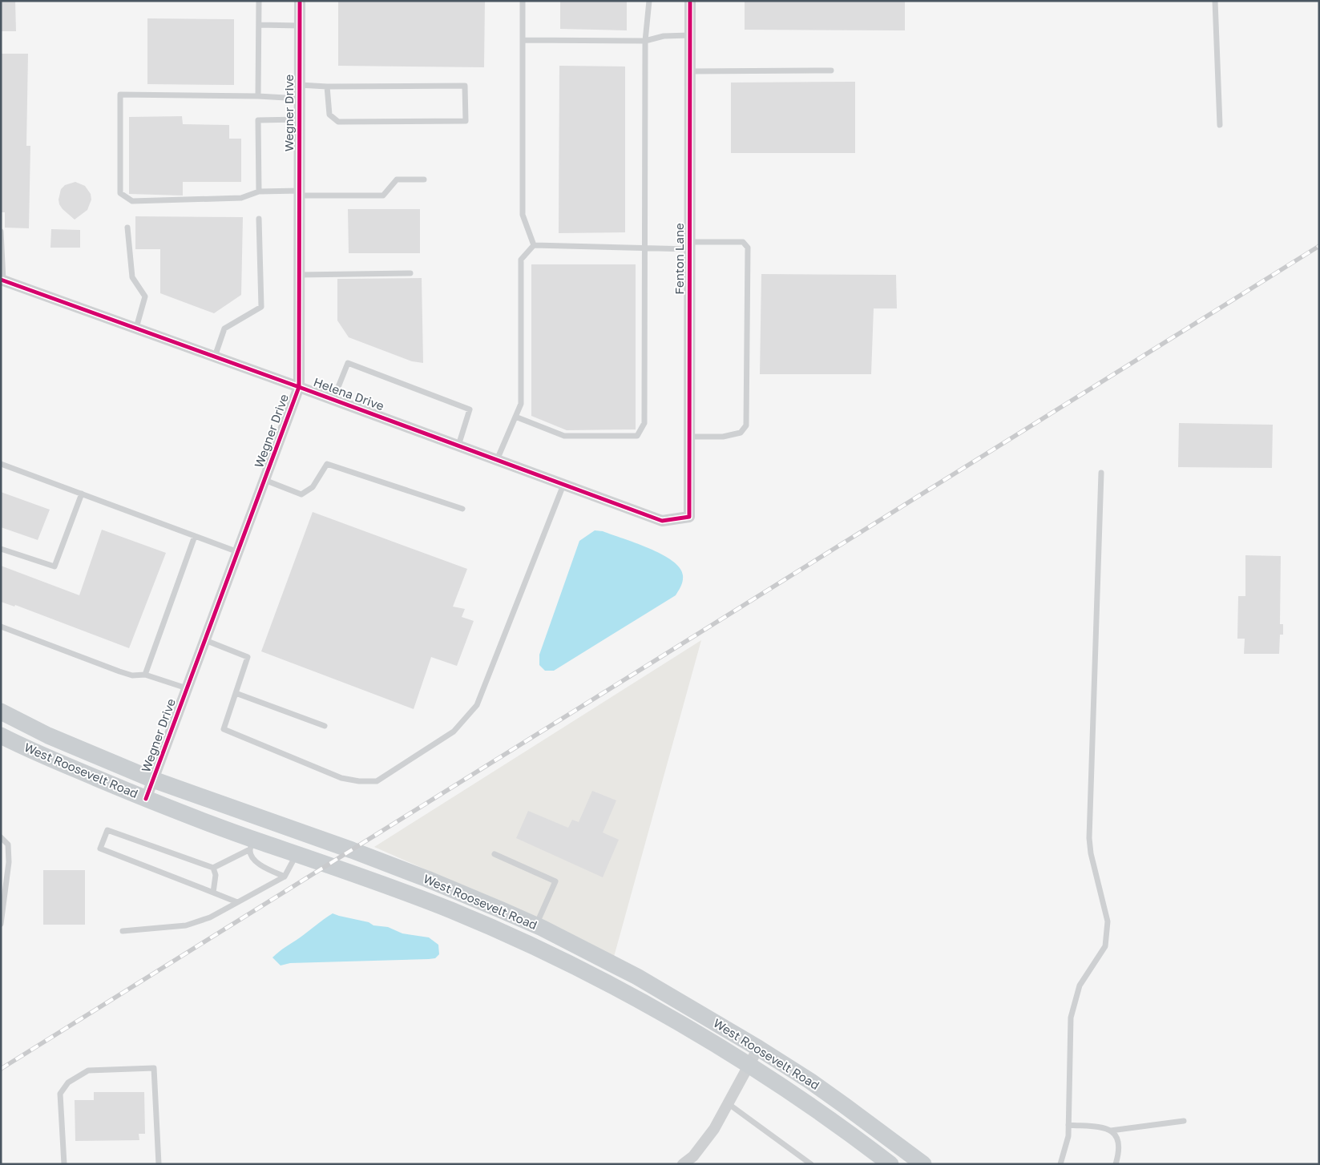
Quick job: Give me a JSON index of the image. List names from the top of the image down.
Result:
{
  "streets": {
    "main road": ["West Roosevelt Road"],
    "street": ["Wegner Drive", "Fenton Lane", "Helena Drive"]
  },
  "crossings": [
    ["Wegner Drive", "Helena Drive"],
    ["Wegner Drive", "West Roosevelt Road"],
    ["Fenton Lane", "Helena Drive"]
  ]
}
